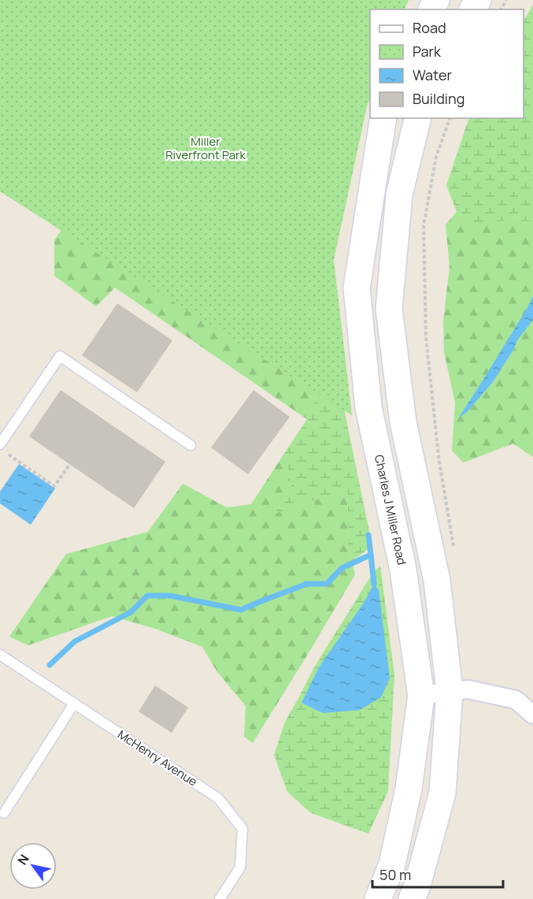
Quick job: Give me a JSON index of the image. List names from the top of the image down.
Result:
{
  "streets": {
    "street": ["Charles J Miller Road"],
    "lane": ["McHenry Avenue"]
  },
  "parks": ["Miller Riverfront Park"],
  "legend": [
    "Road",
    "Park",
    "Water",
    "Building"
  ],
  "scale_bar": "50 m",
  "north": "top left"
}
